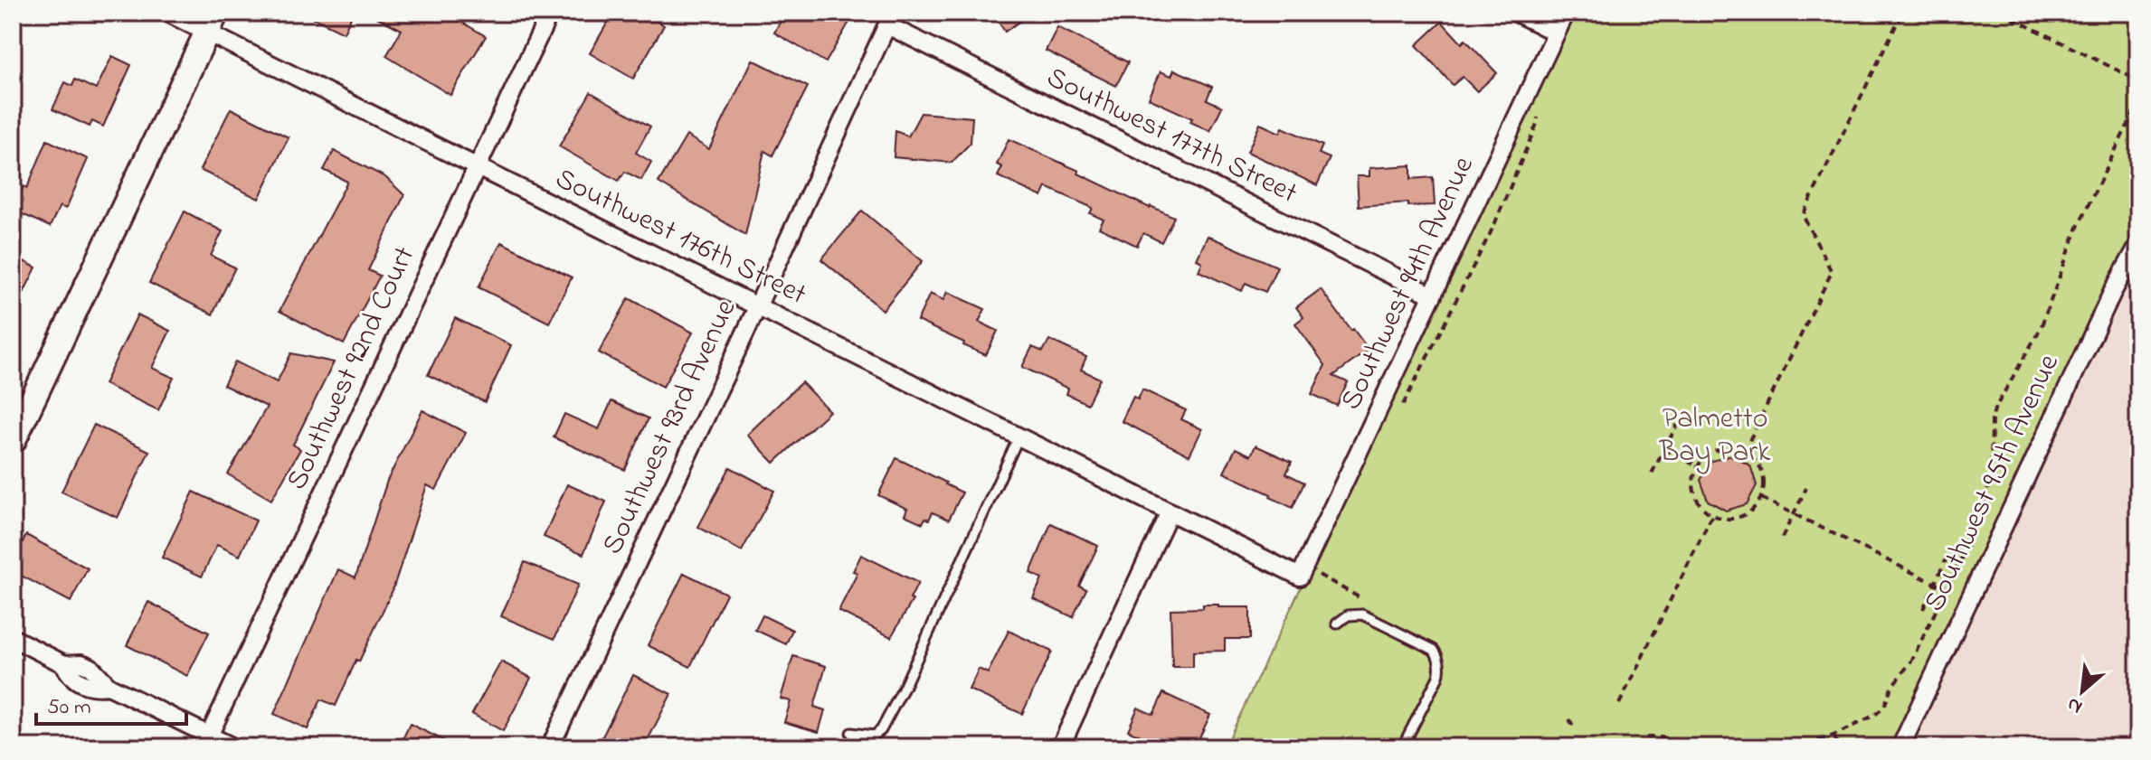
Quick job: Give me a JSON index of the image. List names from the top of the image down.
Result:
{
  "streets": {
    "street": [
      "Southwest 177th Street",
      "Southwest 176th Street",
      "Southwest 94th Avenue",
      "Southwest 92nd Court",
      "Southwest 93rd Avenue",
      "Southwest 95th Avenue"
    ]
  },
  "crossings": [
    ["Southwest 177th Street", "Southwest 94th Avenue"],
    ["Southwest 177th Street", "Southwest 93rd Avenue"],
    ["Southwest 176th Street", "Southwest 94th Avenue"],
    ["Southwest 176th Street", "Southwest 92nd Court"],
    ["Southwest 176th Street", "Southwest 93rd Avenue"]
  ],
  "parks": ["Palmetto Bay Park"],
  "scale_bar": "50 m",
  "north": "bottom left"
}
